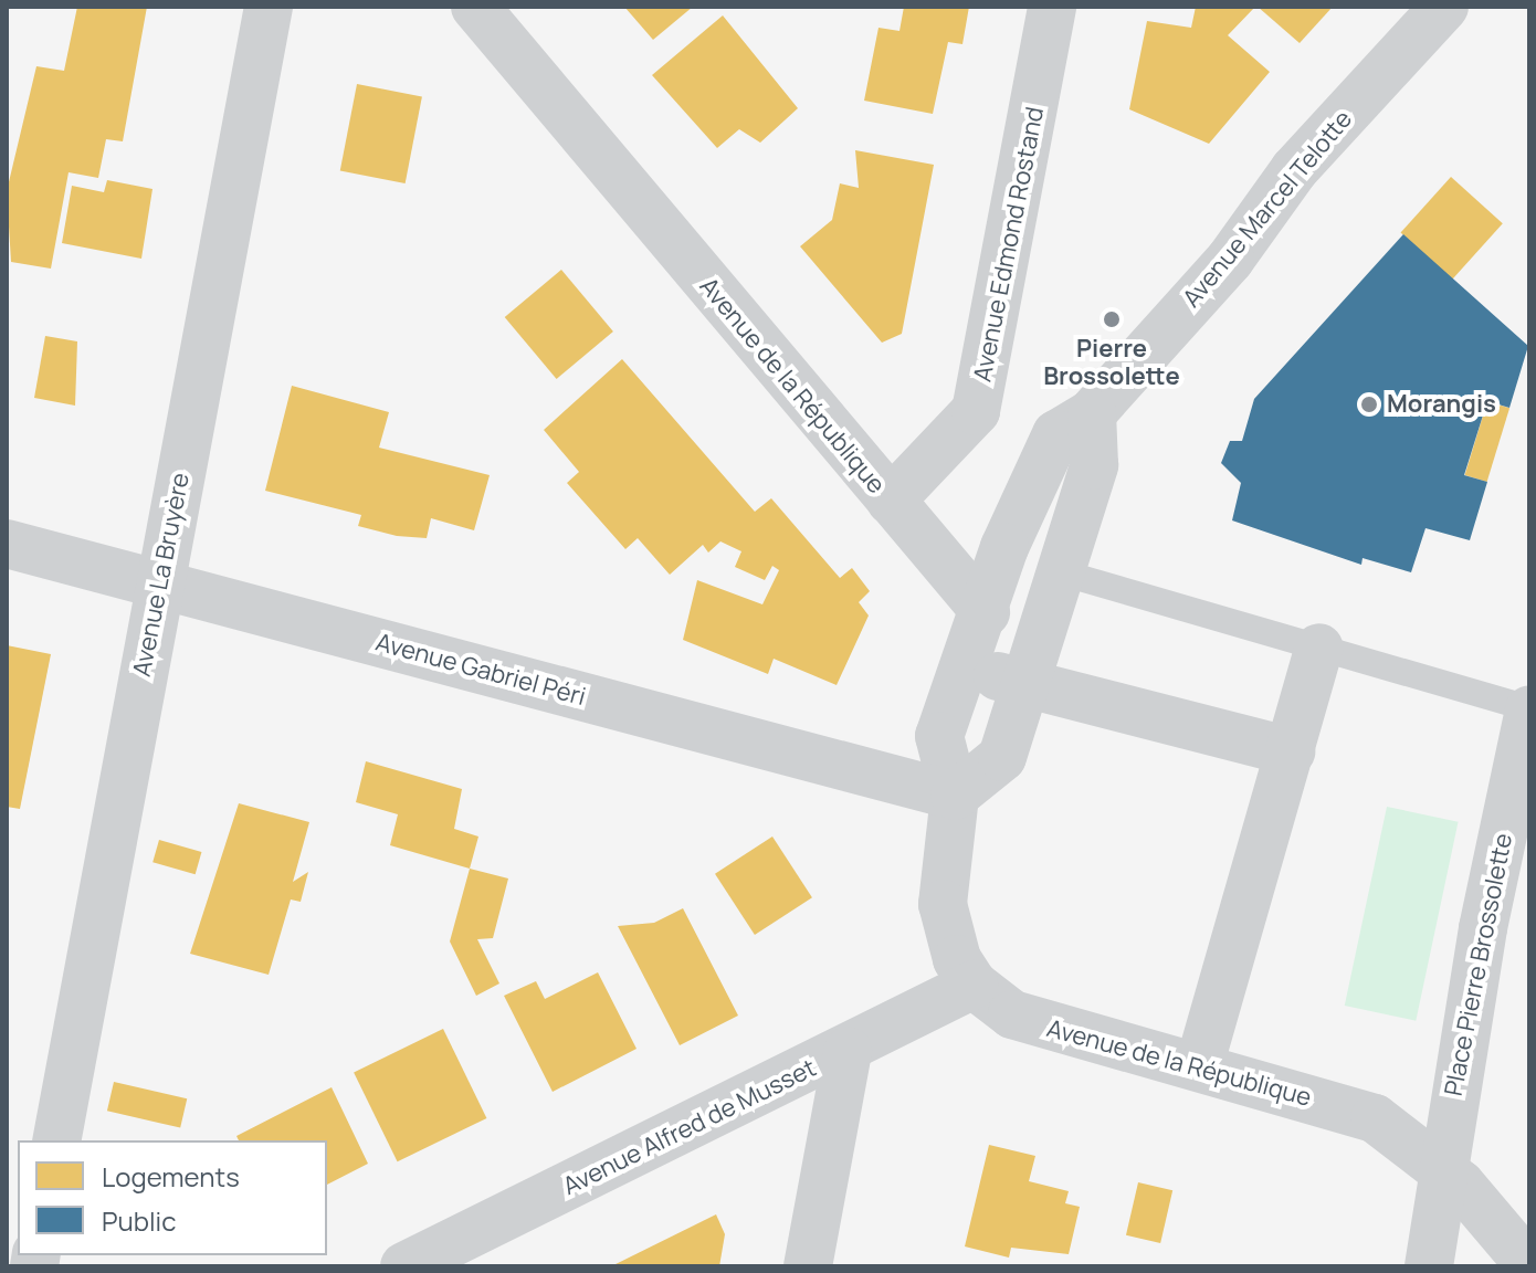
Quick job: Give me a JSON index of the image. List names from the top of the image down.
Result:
{
  "streets": {
    "street": [
      "Avenue Marcel Telotte",
      "Avenue Edmond Rostand",
      "Avenue de la République",
      "Avenue La Bruyère",
      "Avenue Gabriel Péri",
      "Place Pierre Brossolette",
      "Avenue Alfred de Musset"
    ]
  },
  "crossings": [
    ["Avenue Marcel Telotte", "Avenue de la République"],
    ["Avenue Edmond Rostand", "Avenue de la République"],
    ["Avenue de la République", "Place Pierre Brossolette"],
    ["Avenue de la République", "Avenue Alfred de Musset"],
    ["Avenue La Bruyère", "Avenue Gabriel Péri"]
  ],
  "places": ["Pierre Brossolette", "Morangis"],
  "legend": ["Logements", "Public"]
}
